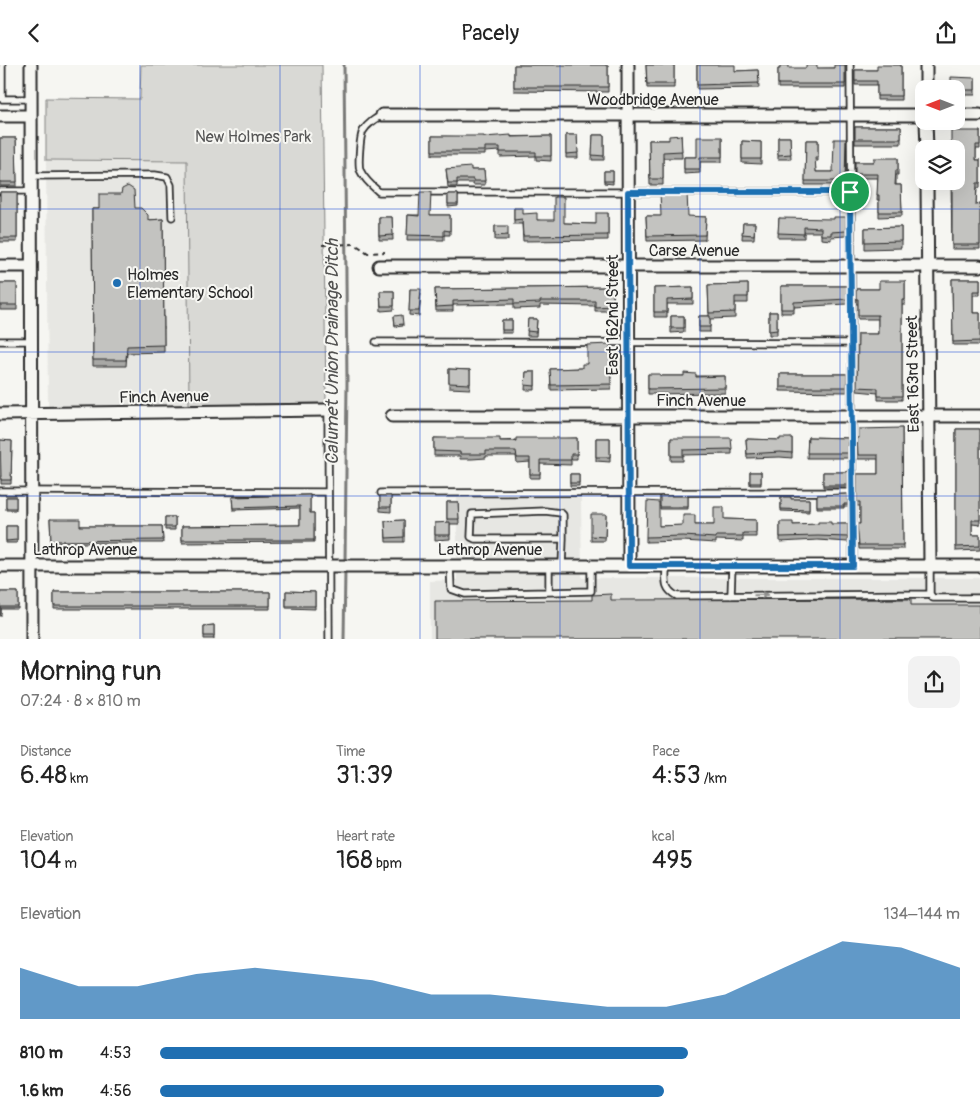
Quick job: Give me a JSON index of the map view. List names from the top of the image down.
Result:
{
  "streets": {
    "street": [
      "Woodbridge Avenue",
      "Carse Avenue",
      "East 162nd Street",
      "East 163rd Street",
      "Finch Avenue",
      "Lathrop Avenue"
    ]
  },
  "crossings": [
    ["Woodbridge Avenue", "East 162nd Street"],
    ["Carse Avenue", "East 162nd Street"],
    ["Carse Avenue", "East 163rd Street"],
    ["East 162nd Street", "Finch Avenue"],
    ["East 162nd Street", "Lathrop Avenue"],
    ["East 163rd Street", "Finch Avenue"],
    ["East 163rd Street", "Lathrop Avenue"]
  ],
  "water": ["Calumet Union Drainage Ditch"],
  "parks": ["New Holmes Park"],
  "places": ["Holmes Elementary School"],
  "north": "left",
  "page": {
    "header": "Pacely",
    "heading": ["Morning run", "07:24 · 8 × 810 m"],
    "stats": [
      ["Distance", "6.48 km"],
      ["Time", "31:39"],
      ["Pace", "4:53 /km"],
      ["Elevation", "104 m"],
      ["Heart rate", "168 bpm"],
      ["kcal", "495"]
    ],
    "chart": ["Elevation", "134–144 m"],
    "list": [
      {
        "name": "810 m",
        "note": "4:53"
      },
      {
        "name": "1.6 km",
        "note": "4:56"
      }
    ]
  }
}
